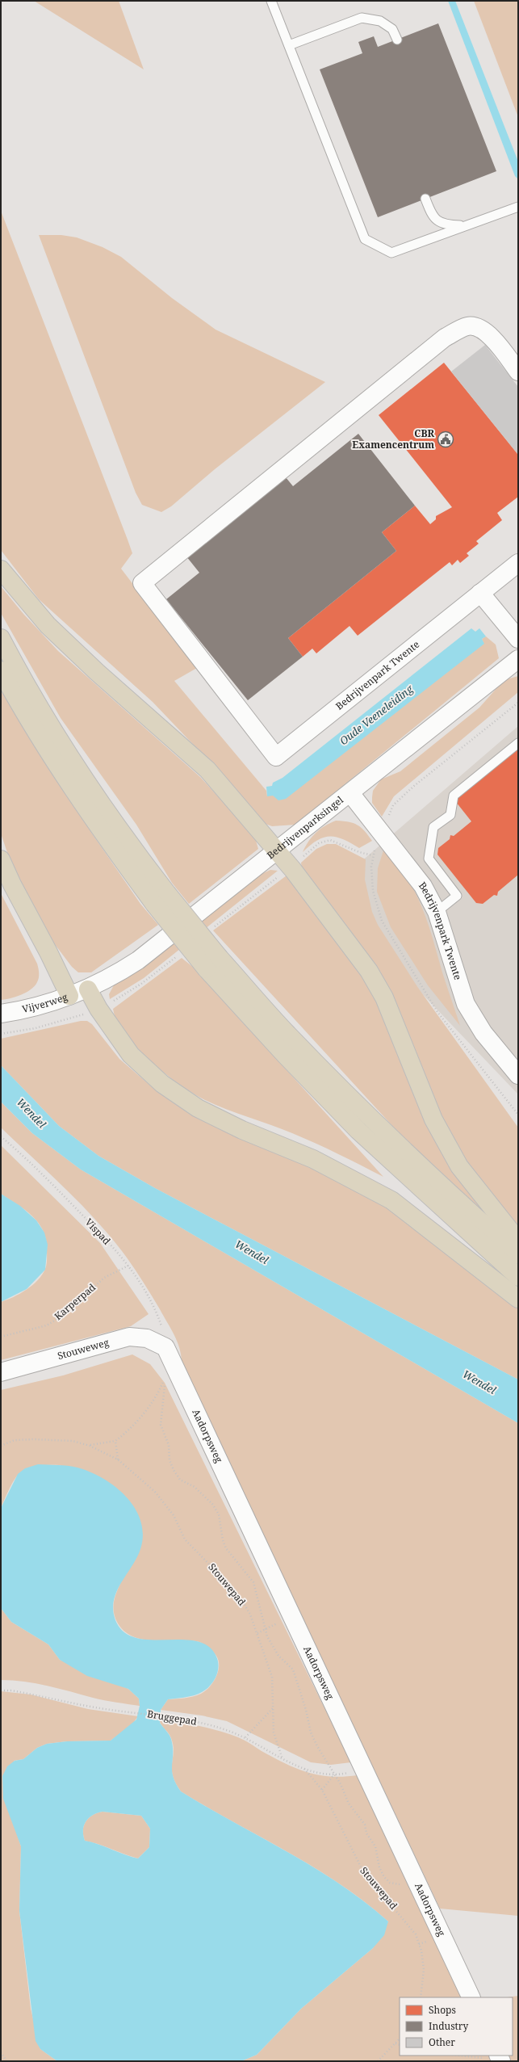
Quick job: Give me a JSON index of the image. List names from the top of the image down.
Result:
{
  "streets": {
    "street": [
      "Bedrijvenpark Twente",
      "Bedrijvenparksingel",
      "Vijverweg",
      "Stouweweg",
      "Aadorpsweg"
    ],
    "path": [
      "Vispad",
      "Karperpad",
      "Stouwepad",
      "Bruggepad"
    ]
  },
  "crossings": [
    ["Bedrijvenpark Twente", "Bedrijvenparksingel"],
    ["Bedrijvenparksingel", "Vijverweg"],
    ["Vispad", "Karperpad"],
    ["Vispad", "Stouweweg"],
    ["Vispad", "Aadorpsweg"],
    ["Stouweweg", "Aadorpsweg"],
    ["Stouwepad", "Bruggepad"]
  ],
  "water": ["Oude Veeneleiding", "Wendel"],
  "places": {
    "public building": ["CBR Examencentrum"]
  },
  "legend": ["Shops", "Industry", "Other"]
}
